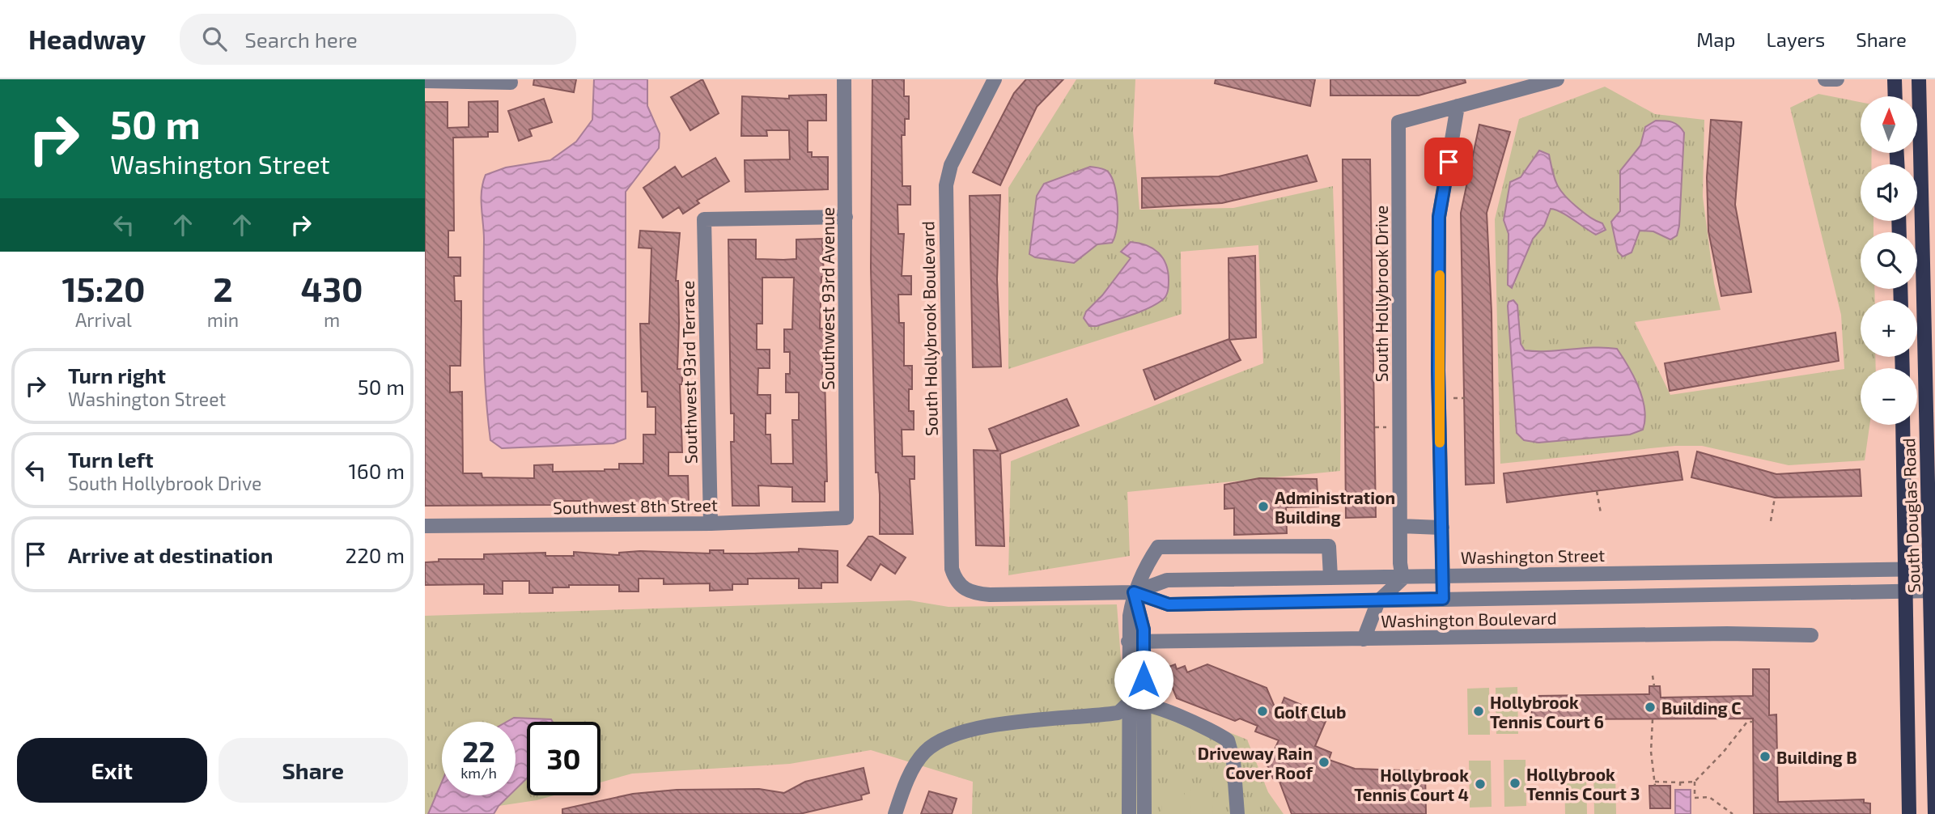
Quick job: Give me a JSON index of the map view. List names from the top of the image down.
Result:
{
  "streets": {
    "main road": ["South Douglas Road"],
    "street": [
      "South Hollybrook Drive",
      "Southwest 93rd Avenue",
      "South Hollybrook Boulevard",
      "Southwest 93rd Terrace",
      "Southwest 8th Street",
      "Washington Street",
      "Washington Boulevard"
    ]
  },
  "crossings": [
    ["South Hollybrook Drive", "Washington Street"],
    ["Southwest 93rd Avenue", "Southwest 93rd Terrace"],
    ["Southwest 93rd Avenue", "Southwest 8th Street"],
    ["South Hollybrook Boulevard", "Washington Street"],
    ["Southwest 93rd Terrace", "Southwest 8th Street"],
    ["South Douglas Road", "Washington Street"]
  ],
  "places": [
    "Administration Building",
    "Building C",
    "Golf Club",
    "Hollybrook Tennis Court 6",
    "Building B",
    "Driveway Rain Cover Roof",
    "Hollybrook Tennis Court 3",
    "Hollybrook Tennis Court 4"
  ],
  "north": "top",
  "page": {
    "header": "Headway",
    "search": "Search here",
    "nav": ["Map", "Layers", "Share"],
    "turn": ["50 m", "Washington Street"],
    "map_buttons": ["+", "−"],
    "eta": [
      "15:20",
      "Arrival",
      "2",
      "min",
      "430",
      "m"
    ],
    "list": [
      {
        "name": "Turn right",
        "note": "Washington Street",
        "value": "50 m"
      },
      {
        "name": "Turn left",
        "note": "South Hollybrook Drive",
        "value": "160 m"
      },
      {
        "name": "Arrive at destination",
        "value": "220 m"
      }
    ],
    "speed": "22 km/h",
    "limit": "30",
    "buttons": ["Exit", "Share"]
  }
}
